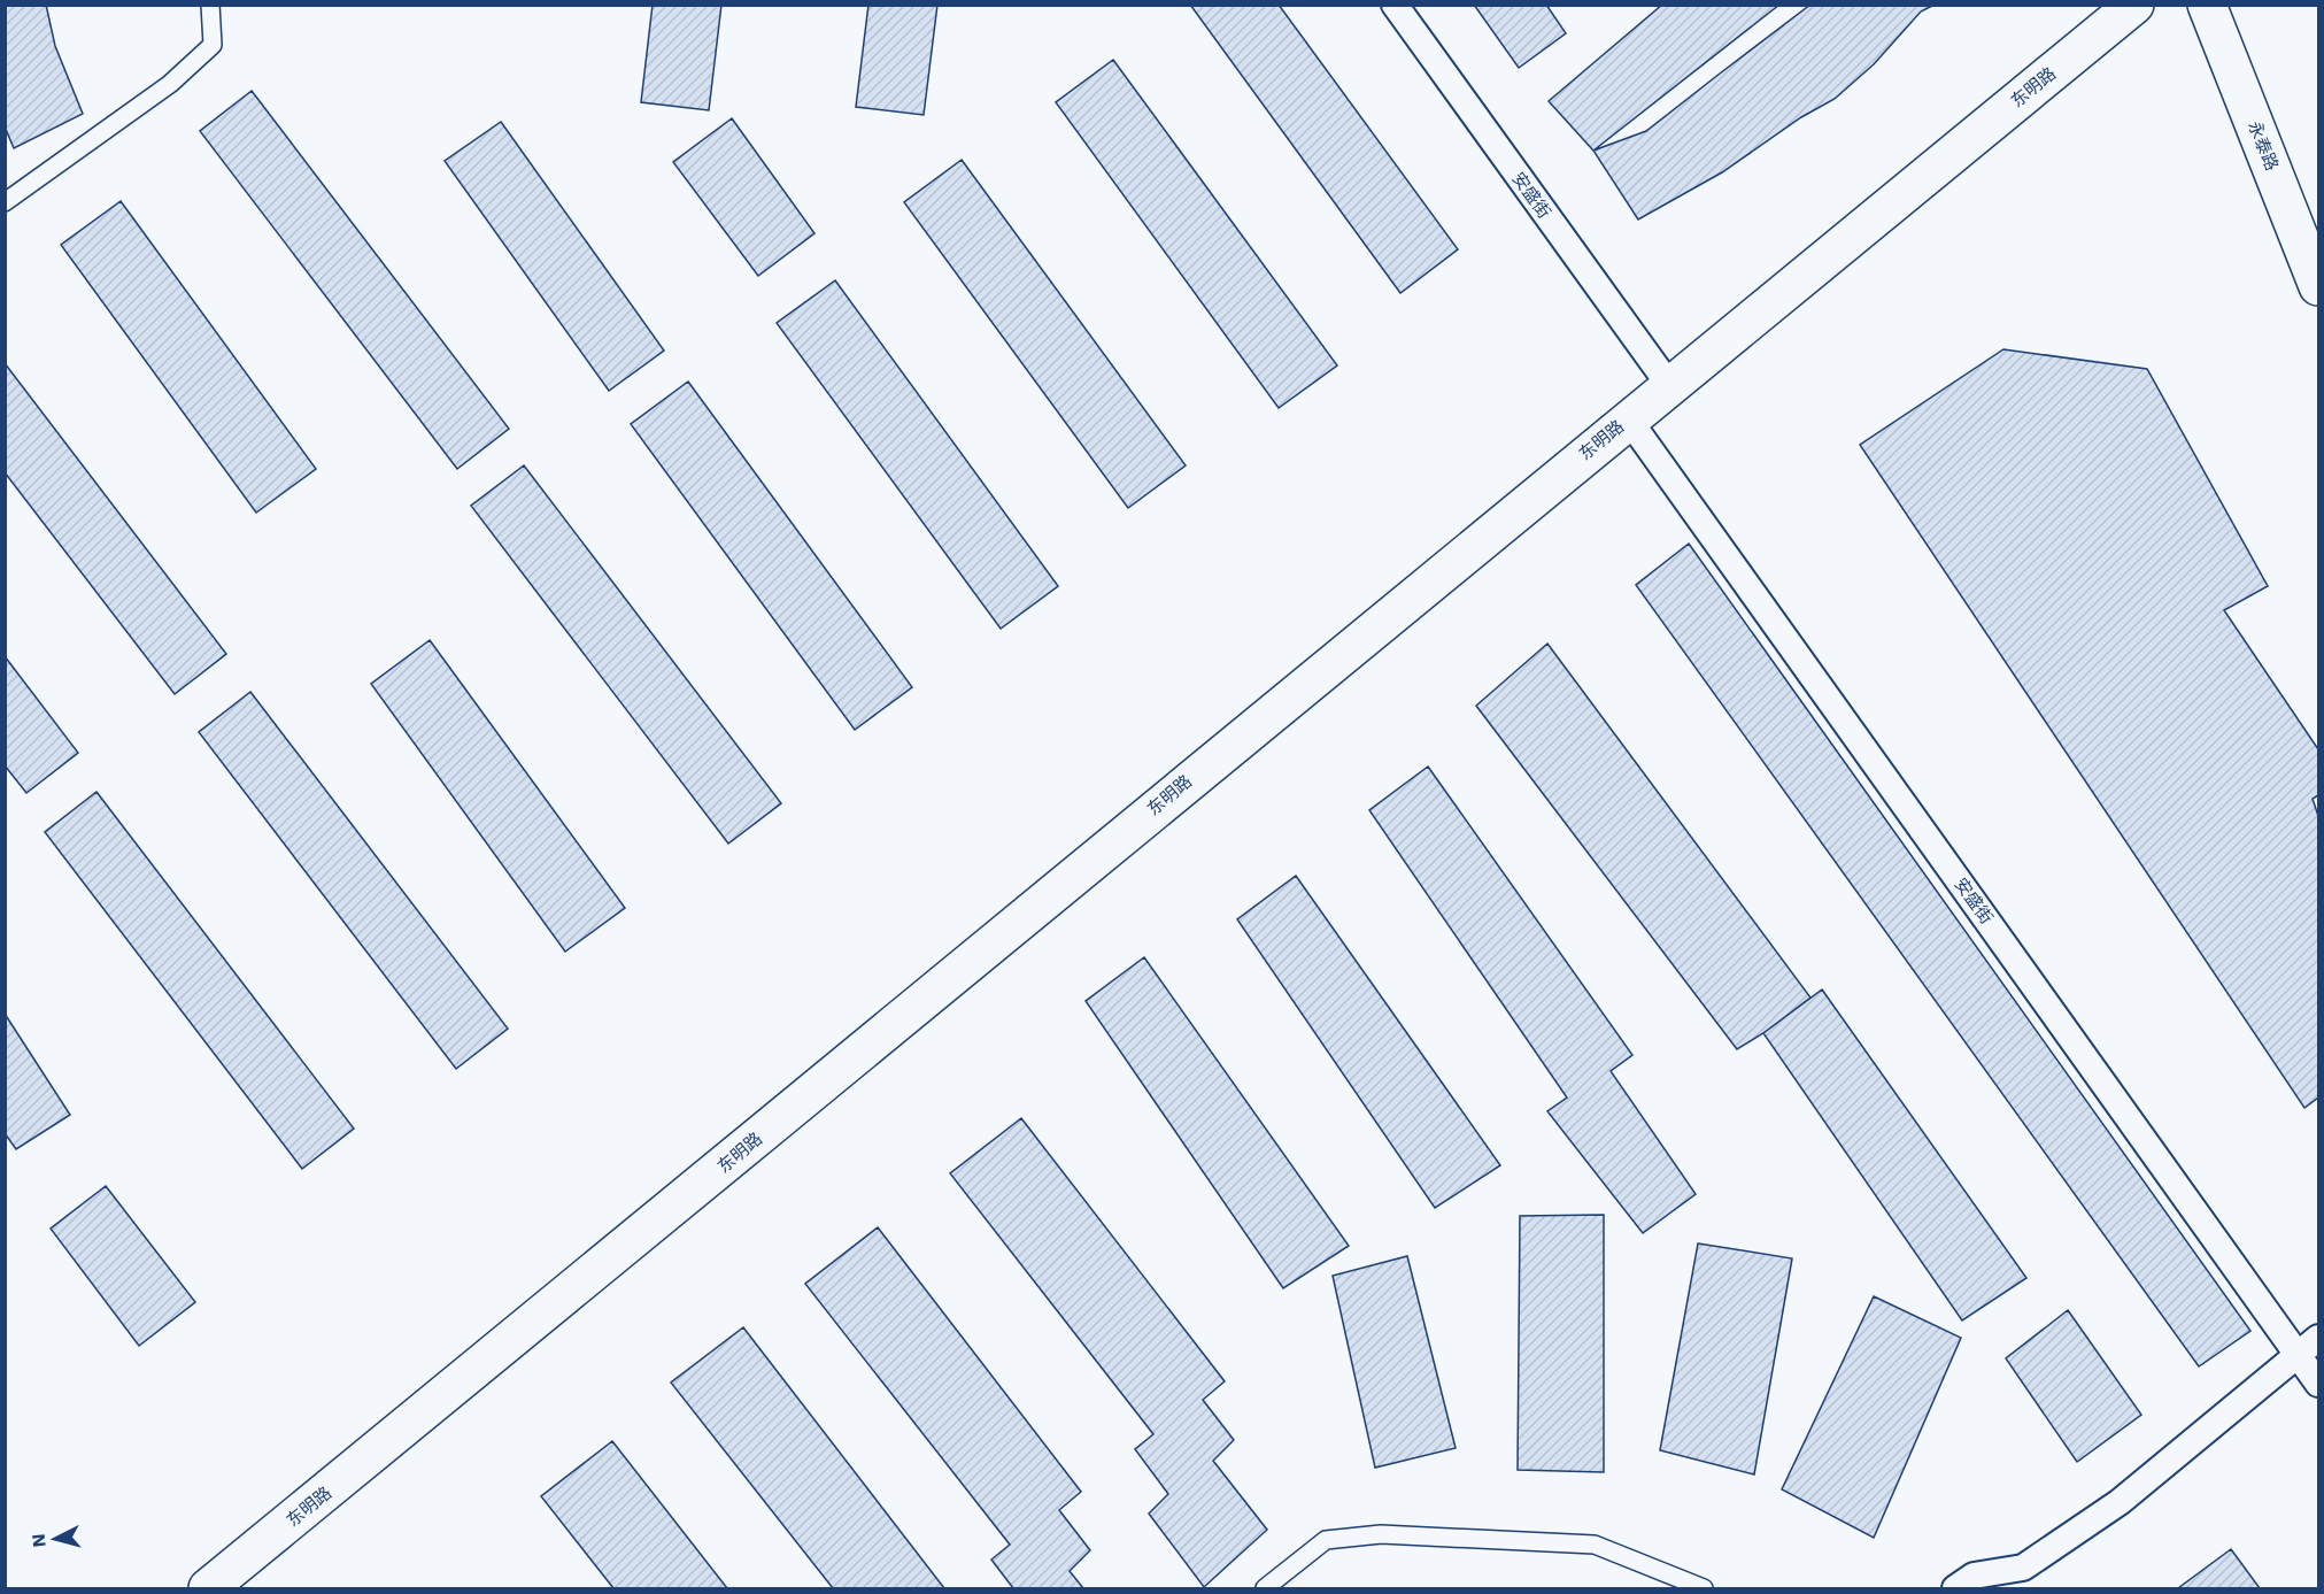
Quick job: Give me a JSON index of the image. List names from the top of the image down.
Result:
{
  "streets": {
    "main road": ["东明路", "永泰路"],
    "street": ["安盛街"]
  },
  "crossings": [
    ["东明路", "安盛街"]
  ],
  "north": "left"
}
